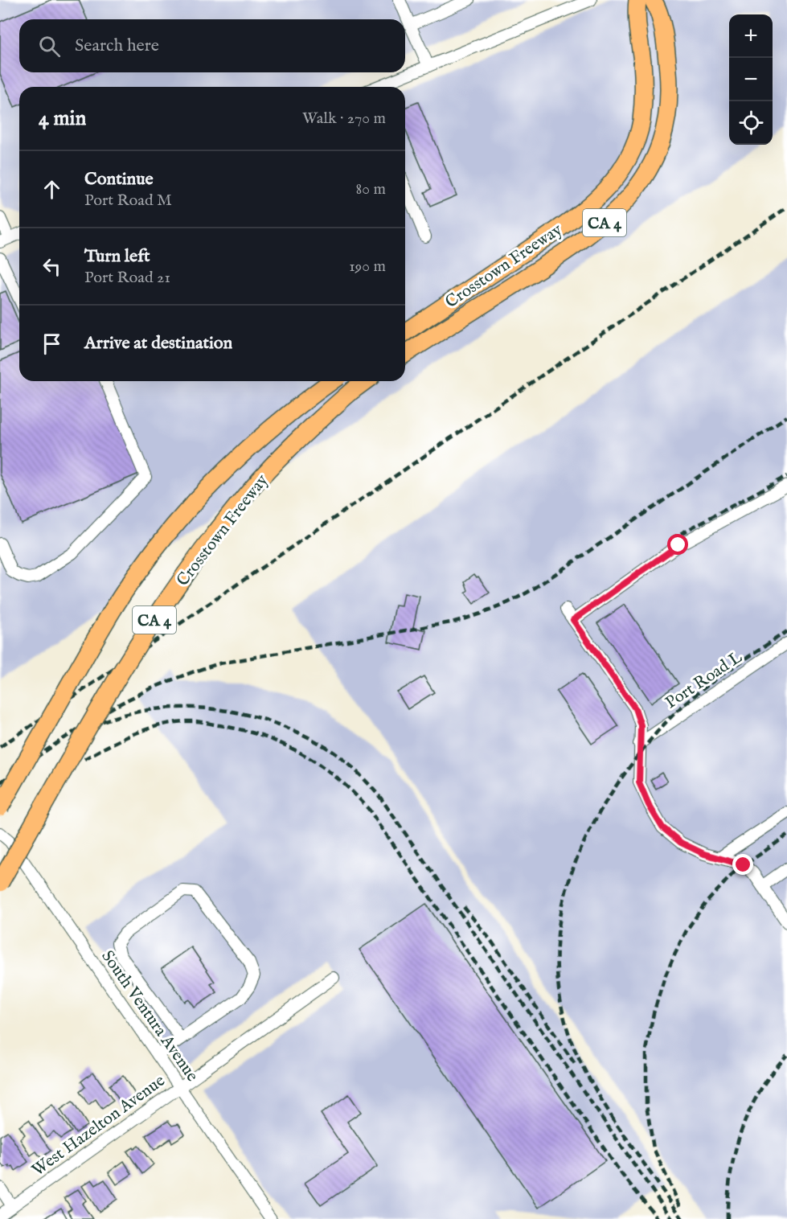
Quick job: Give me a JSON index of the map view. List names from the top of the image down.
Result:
{
  "streets": {
    "highway": ["CA 4", "Crosstown Freeway"],
    "street": ["Port Road L", "South Ventura Avenue", "West Hazelton Avenue"]
  },
  "crossings": [
    ["South Ventura Avenue", "West Hazelton Avenue"]
  ],
  "page": {
    "map_buttons": ["+", "−"],
    "search": "Search here",
    "heading": ["4 min", "Walk · 270 m"],
    "list": [
      ["Continue", "Port Road M", "80 m"],
      ["Turn left", "Port Road 21", "190 m"],
      "Arrive at destination"
    ]
  }
}
